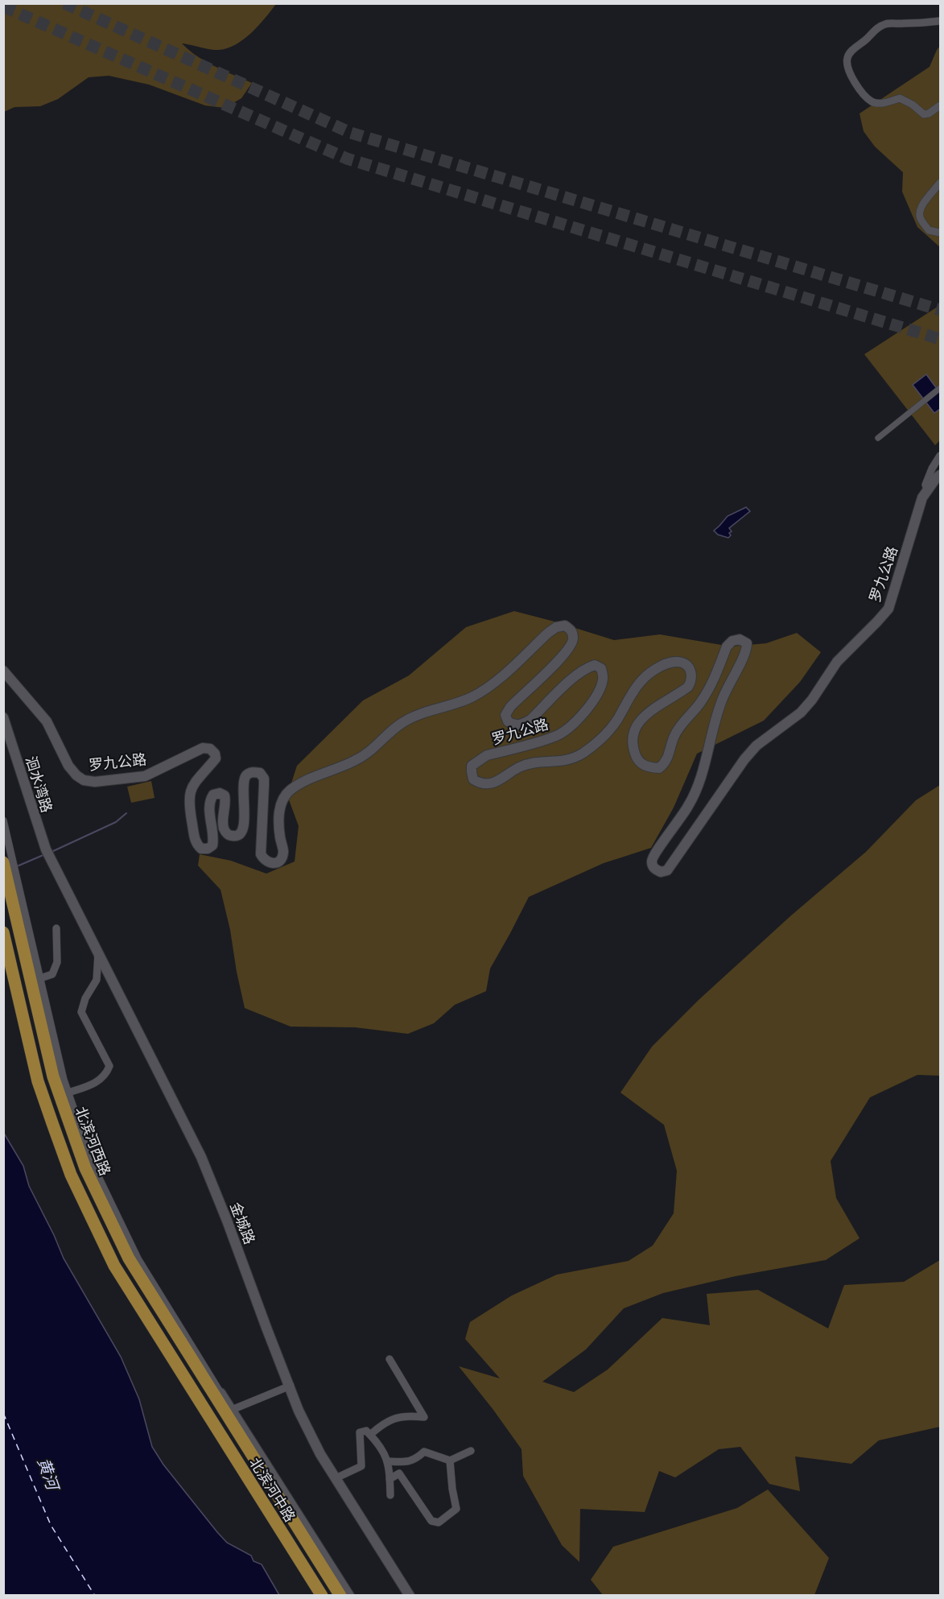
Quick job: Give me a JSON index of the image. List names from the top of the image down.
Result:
{
  "streets": {
    "main road": ["北滨河西路", "北滨河中路"],
    "street": ["罗九公路", "洄水湾路", "金城路"]
  },
  "crossings": [
    ["洄水湾路", "金城路"],
    ["北滨河西路", "北滨河中路"]
  ],
  "water": ["黄河"]
}
